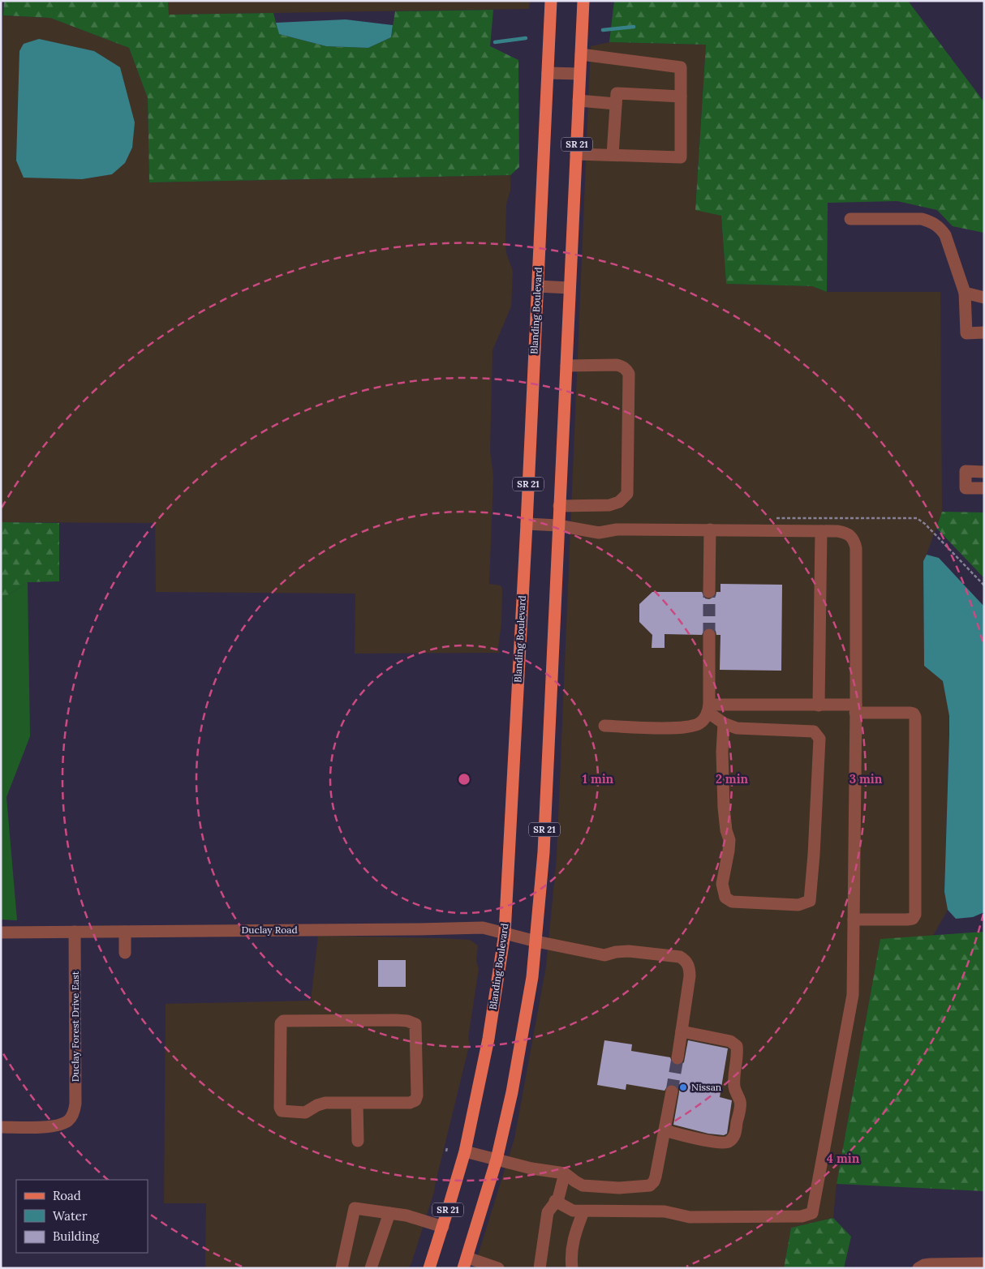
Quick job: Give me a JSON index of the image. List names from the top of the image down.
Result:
{
  "streets": {
    "main road": ["SR 21", "Blanding Boulevard"],
    "street": ["Duclay Road", "Duclay Forest Drive East"]
  },
  "crossings": [
    ["SR 21", "Duclay Road"],
    ["Blanding Boulevard", "Duclay Road"],
    ["Duclay Road", "Duclay Forest Drive East"]
  ],
  "places": ["Nissan"],
  "legend": ["Road", "Water", "Building"],
  "rings": [
    "1 min",
    "2 min",
    "3 min",
    "4 min"
  ]
}
